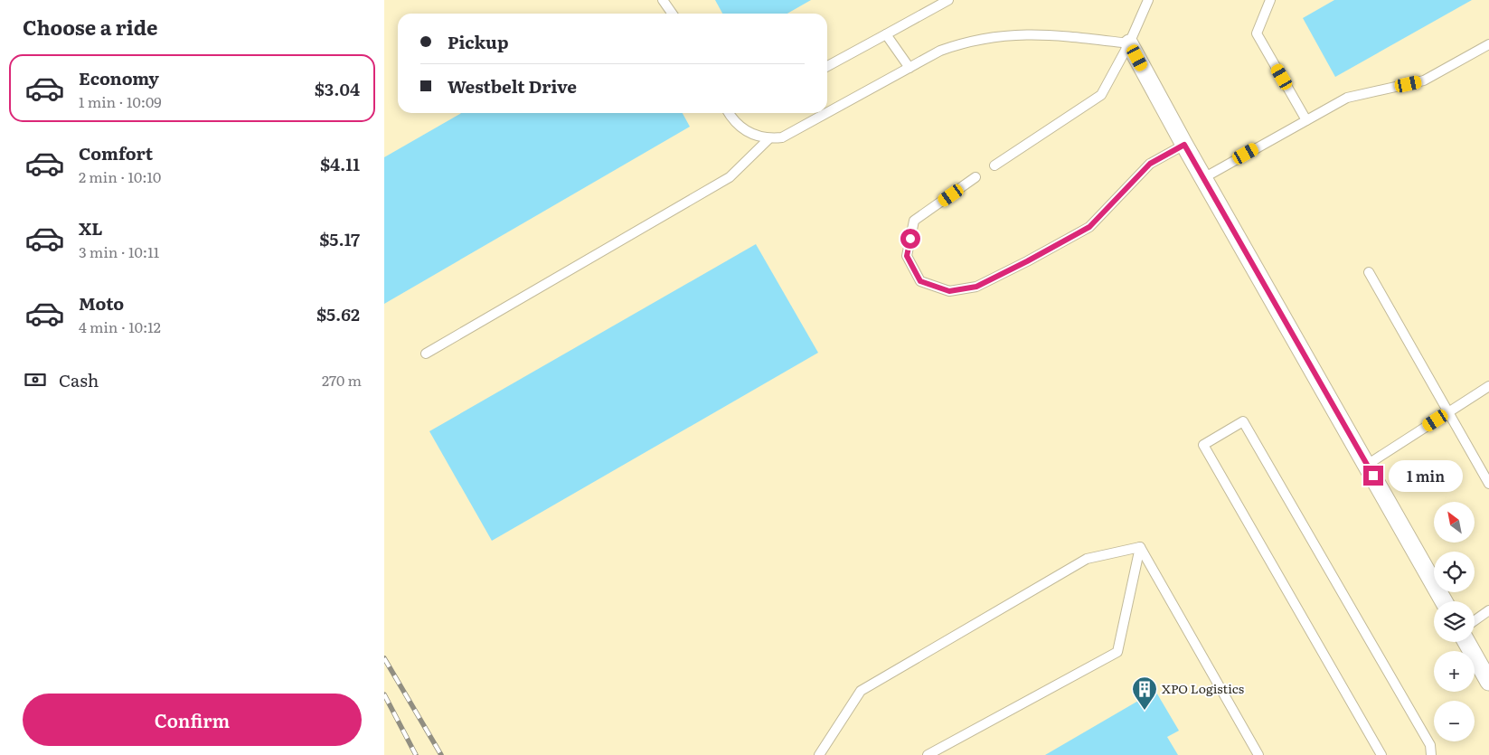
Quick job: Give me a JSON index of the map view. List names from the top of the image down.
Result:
{
  "places": {
    "building": ["XPO Logistics"]
  },
  "north": "top left",
  "page": {
    "heading": "Choose a ride",
    "banner": ["Pickup", "Westbelt Drive"],
    "list": [
      {
        "name": "Economy",
        "note": "1 min · 10:09",
        "value": "$3.04"
      },
      {
        "name": "Comfort",
        "note": "2 min · 10:10",
        "value": "$4.11"
      },
      {
        "name": "XL",
        "note": "3 min · 10:11",
        "value": "$5.17"
      },
      {
        "name": "Moto",
        "note": "4 min · 10:12",
        "value": "$5.62"
      }
    ],
    "pay": ["Cash", "270 m"],
    "bubble": "1 min",
    "map_buttons": ["+", "−"],
    "buttons": "Confirm"
  }
}
